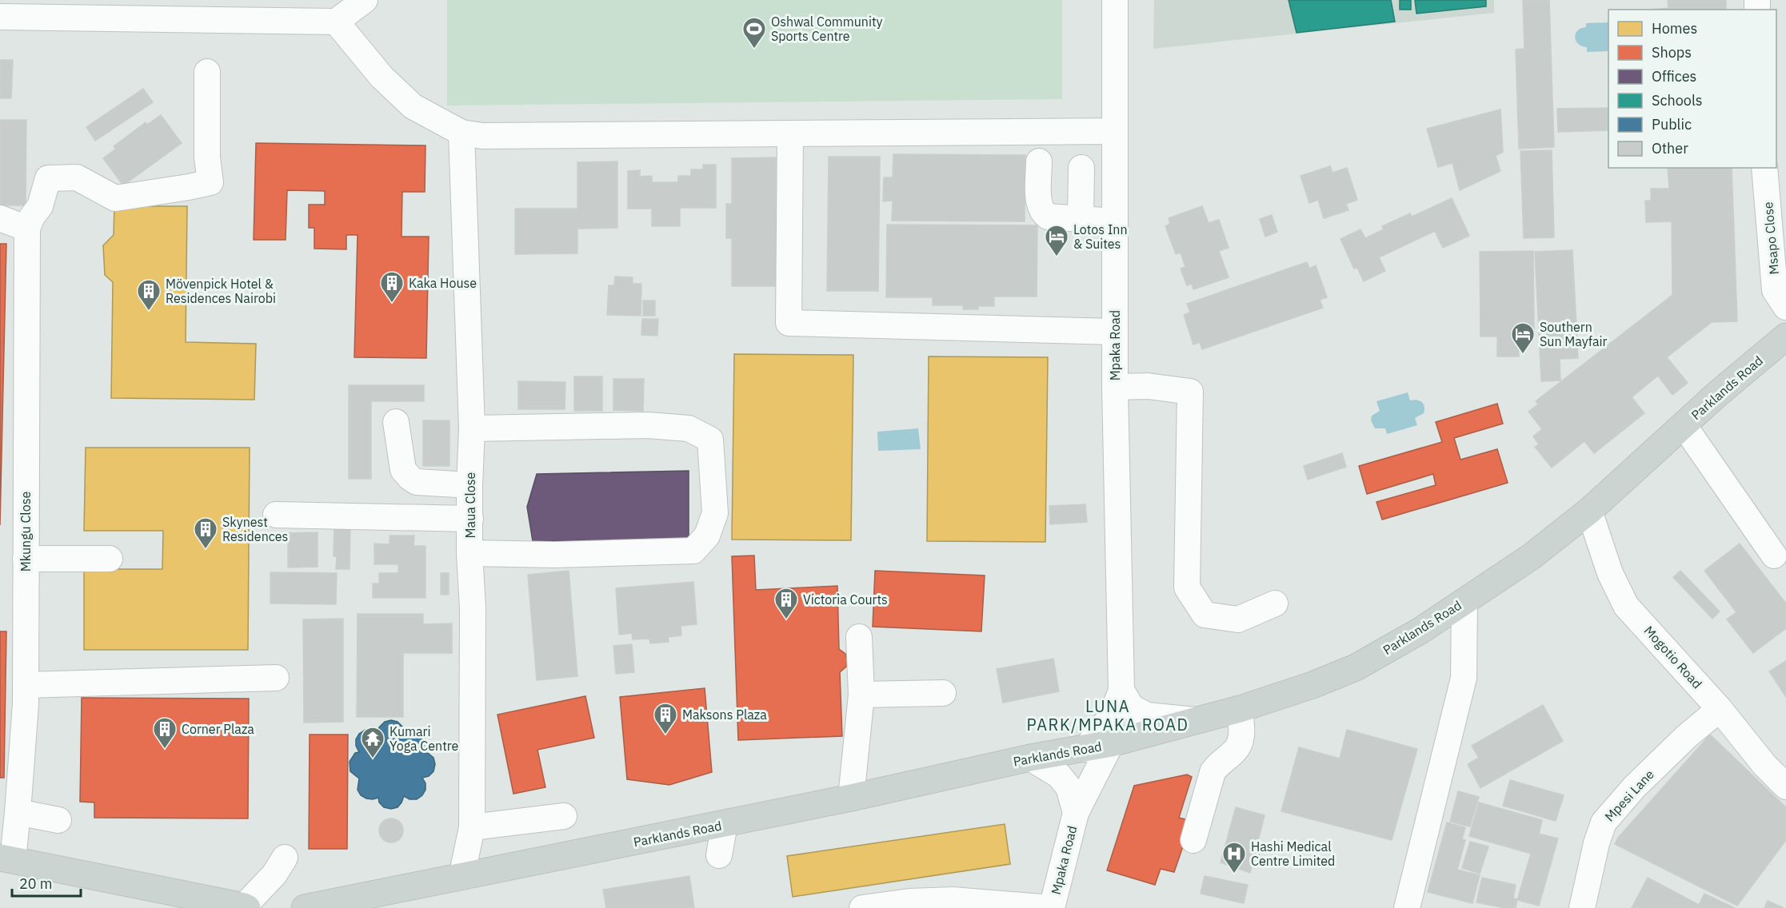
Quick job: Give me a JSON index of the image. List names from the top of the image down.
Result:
{
  "streets": {
    "main road": ["Parklands Road"],
    "street": [
      "Msapo Close",
      "Mpaka Road",
      "Maua Close",
      "Mkungu Close",
      "Mogotio Road",
      "Mpesi Lane"
    ]
  },
  "crossings": [
    ["Mpaka Road", "Parklands Road"],
    ["Parklands Road", "Maua Close"],
    ["Parklands Road", "Mogotio Road"],
    ["Mogotio Road", "Mpesi Lane"]
  ],
  "districts": ["LUNA PARK/MPAKA ROAD"],
  "places": {
    "sports": ["Oshwal Community Sports Centre"],
    "hotel": ["Lotos Inn & Suites", "Southern Sun Mayfair"],
    "building": [
      "Kaka House",
      "Mövenpick Hotel & Residences Nairobi",
      "Skynest Residences",
      "Victoria Courts",
      "Maksons Plaza",
      "Corner Plaza"
    ],
    "temple": ["Kumari Yoga Centre"],
    "hospital": ["Hashi Medical Centre Limited"]
  },
  "legend": [
    "Homes",
    "Shops",
    "Offices",
    "Schools",
    "Public",
    "Other"
  ],
  "scale_bar": "20 m"
}
